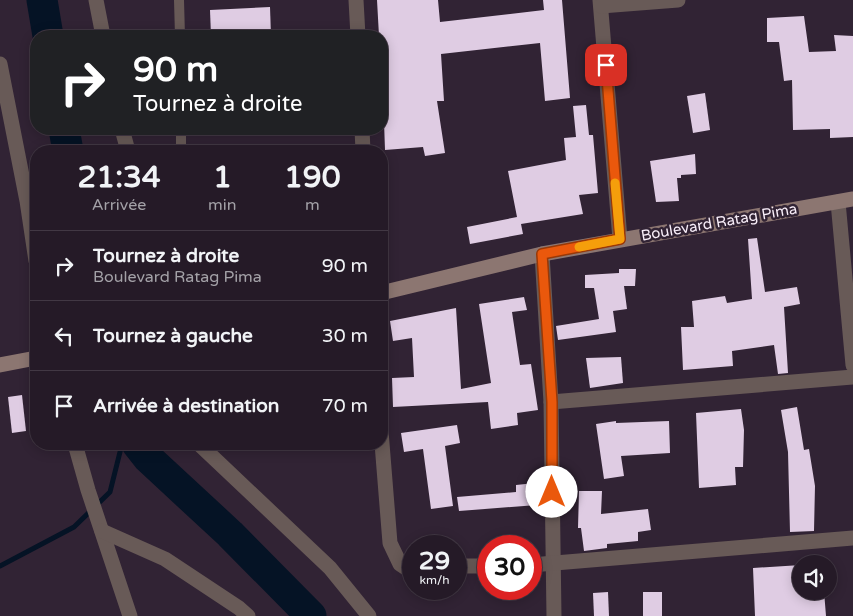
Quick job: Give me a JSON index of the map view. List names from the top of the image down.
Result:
{
  "streets": {
    "street": ["Boulevard Ratag Pima"]
  },
  "page": {
    "turn": ["90 m", "Tournez à droite"],
    "eta": [
      "21:34",
      "Arrivée",
      "1",
      "min",
      "190",
      "m"
    ],
    "list": [
      {
        "name": "Tournez à droite",
        "note": "Boulevard Ratag Pima",
        "value": "90 m"
      },
      {
        "name": "Tournez à gauche",
        "value": "30 m"
      },
      {
        "name": "Arrivée à destination",
        "value": "70 m"
      }
    ],
    "speed": "29 km/h",
    "limit": "30"
  }
}
